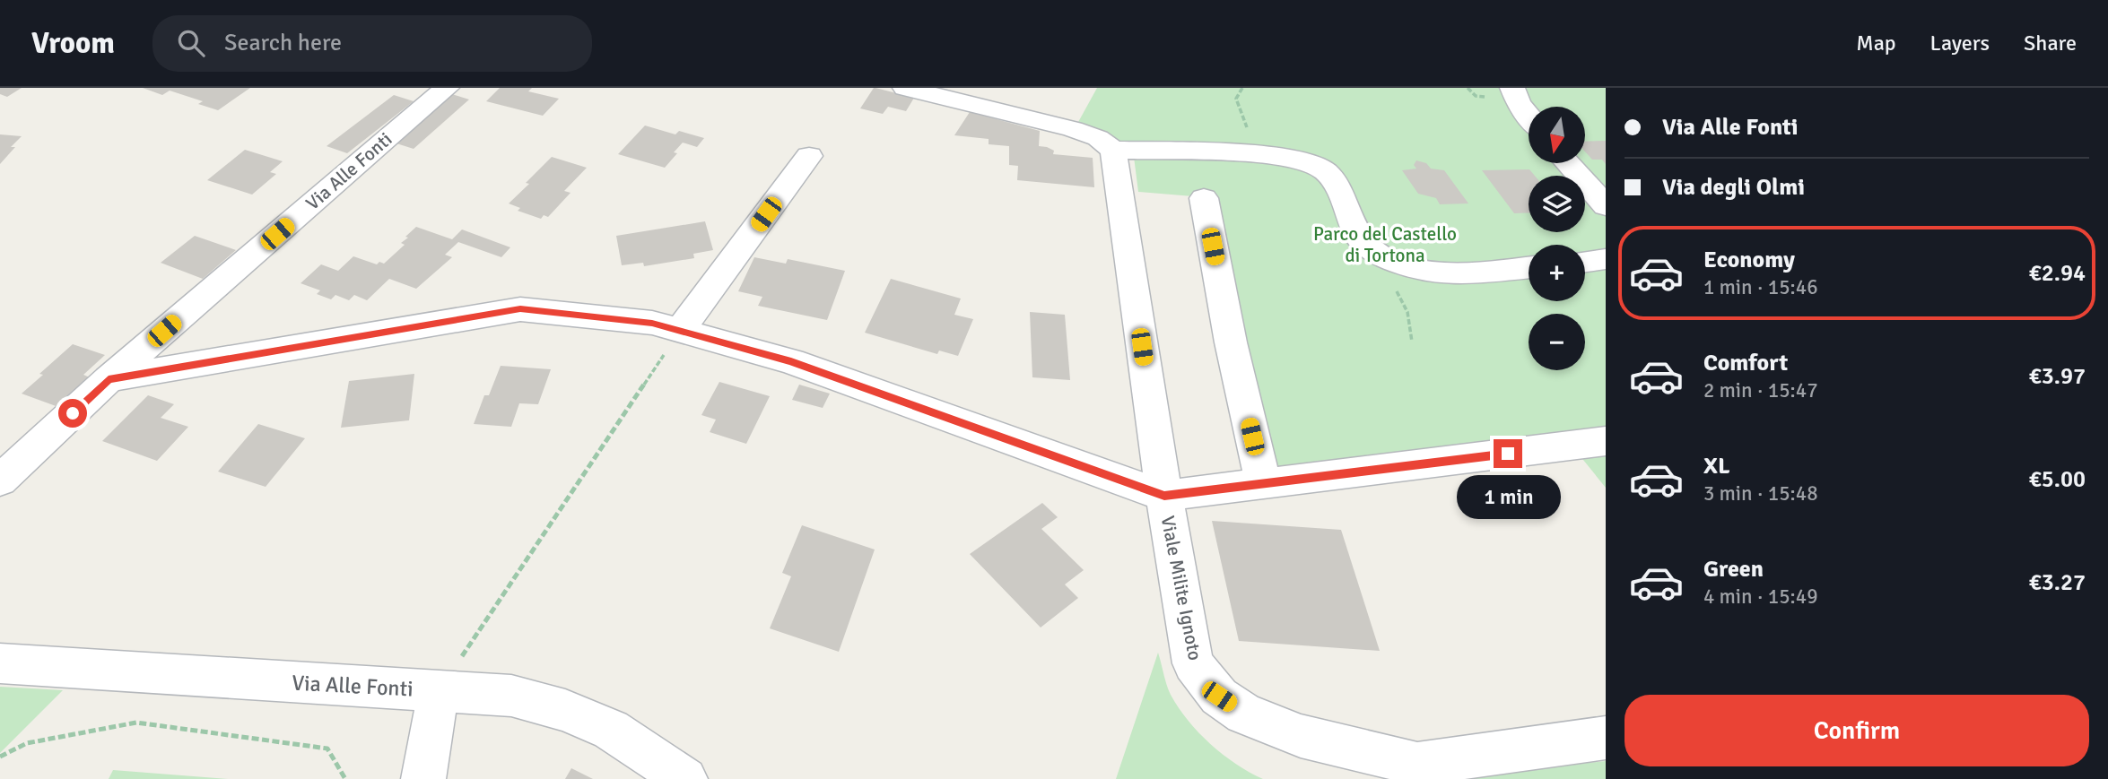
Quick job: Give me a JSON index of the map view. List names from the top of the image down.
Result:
{
  "streets": {
    "street": ["Via Alle Fonti", "Viale Milite Ignoto"]
  },
  "parks": ["Parco del Castello di Tortona"],
  "north": "bottom",
  "page": {
    "header": "Vroom",
    "search": "Search here",
    "nav": ["Map", "Layers", "Share"],
    "banner": ["Via Alle Fonti", "Via degli Olmi"],
    "map_buttons": ["+", "−"],
    "list": [
      {
        "name": "Economy",
        "note": "1 min · 15:46",
        "value": "€2.94"
      },
      {
        "name": "Comfort",
        "note": "2 min · 15:47",
        "value": "€3.97"
      },
      {
        "name": "XL",
        "note": "3 min · 15:48",
        "value": "€5.00"
      },
      {
        "name": "Green",
        "note": "4 min · 15:49",
        "value": "€3.27"
      }
    ],
    "bubble": "1 min",
    "buttons": "Confirm"
  }
}
